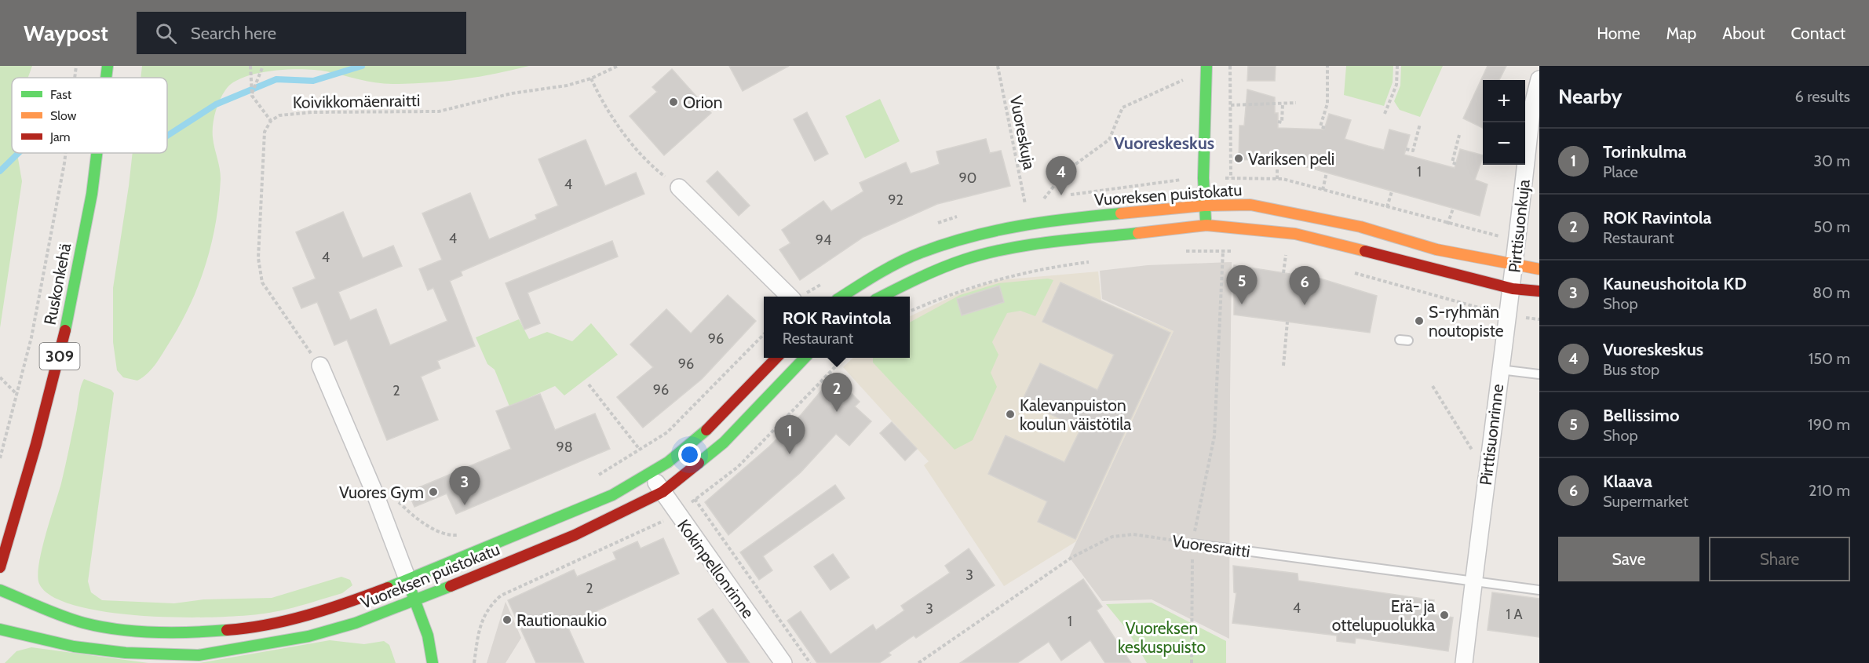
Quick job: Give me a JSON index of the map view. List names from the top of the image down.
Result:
{
  "streets": {
    "main road": ["Vuoreksen puistokatu", "Ruskonkehä", "309"],
    "street": ["Pirttisuonkuja", "Pirttisuonrinne", "Kokinpellonrinne"],
    "lane": ["Vuoresraitti"],
    "path": ["Koivikkomäenraitti", "Vuoreskuja"]
  },
  "crossings": [
    ["Vuoreksen puistokatu", "Pirttisuonkuja"],
    ["Vuoreksen puistokatu", "Pirttisuonrinne"],
    ["Vuoreksen puistokatu", "Kokinpellonrinne"],
    ["Pirttisuonkuja", "Pirttisuonrinne"],
    ["Pirttisuonrinne", "Vuoresraitti"]
  ],
  "districts": ["Vuoreskeskus"],
  "parks": ["Vuoreksen keskuspuisto"],
  "places": [
    "Orion",
    "Variksen peli",
    "S-ryhmän noutopiste",
    "Kalevanpuiston koulun väistötila",
    "Vuores Gym",
    "Erä- ja ottelupuolukka",
    "Rautionaukio"
  ],
  "house_numbers": [
    "1",
    "90",
    "4",
    "92",
    "4",
    "94",
    "4",
    "96",
    "96",
    "96",
    "2",
    "98",
    "3",
    "2",
    "4",
    "3",
    "1 A",
    "1"
  ],
  "legend": ["Fast", "Slow", "Jam"],
  "page": {
    "header": "Waypost",
    "search": "Search here",
    "nav": [
      "Home",
      "Map",
      "About",
      "Contact"
    ],
    "heading": ["Nearby", "6 results"],
    "map_buttons": ["+", "−"],
    "list": [
      {
        "mark": "1",
        "name": "Torinkulma",
        "note": "Place",
        "value": "30 m"
      },
      {
        "mark": "2",
        "name": "ROK Ravintola",
        "note": "Restaurant",
        "value": "50 m"
      },
      {
        "mark": "3",
        "name": "Kauneushoitola KD",
        "note": "Shop",
        "value": "80 m"
      },
      {
        "mark": "4",
        "name": "Vuoreskeskus",
        "note": "Bus stop",
        "value": "150 m"
      },
      {
        "mark": "5",
        "name": "Bellissimo",
        "note": "Shop",
        "value": "190 m"
      },
      {
        "mark": "6",
        "name": "Klaava",
        "note": "Supermarket",
        "value": "210 m"
      }
    ],
    "pins": [
      "4",
      "5",
      "6",
      "2",
      "1",
      "3"
    ],
    "popup": ["ROK Ravintola", "Restaurant"],
    "buttons": ["Save", "Share"]
  }
}
